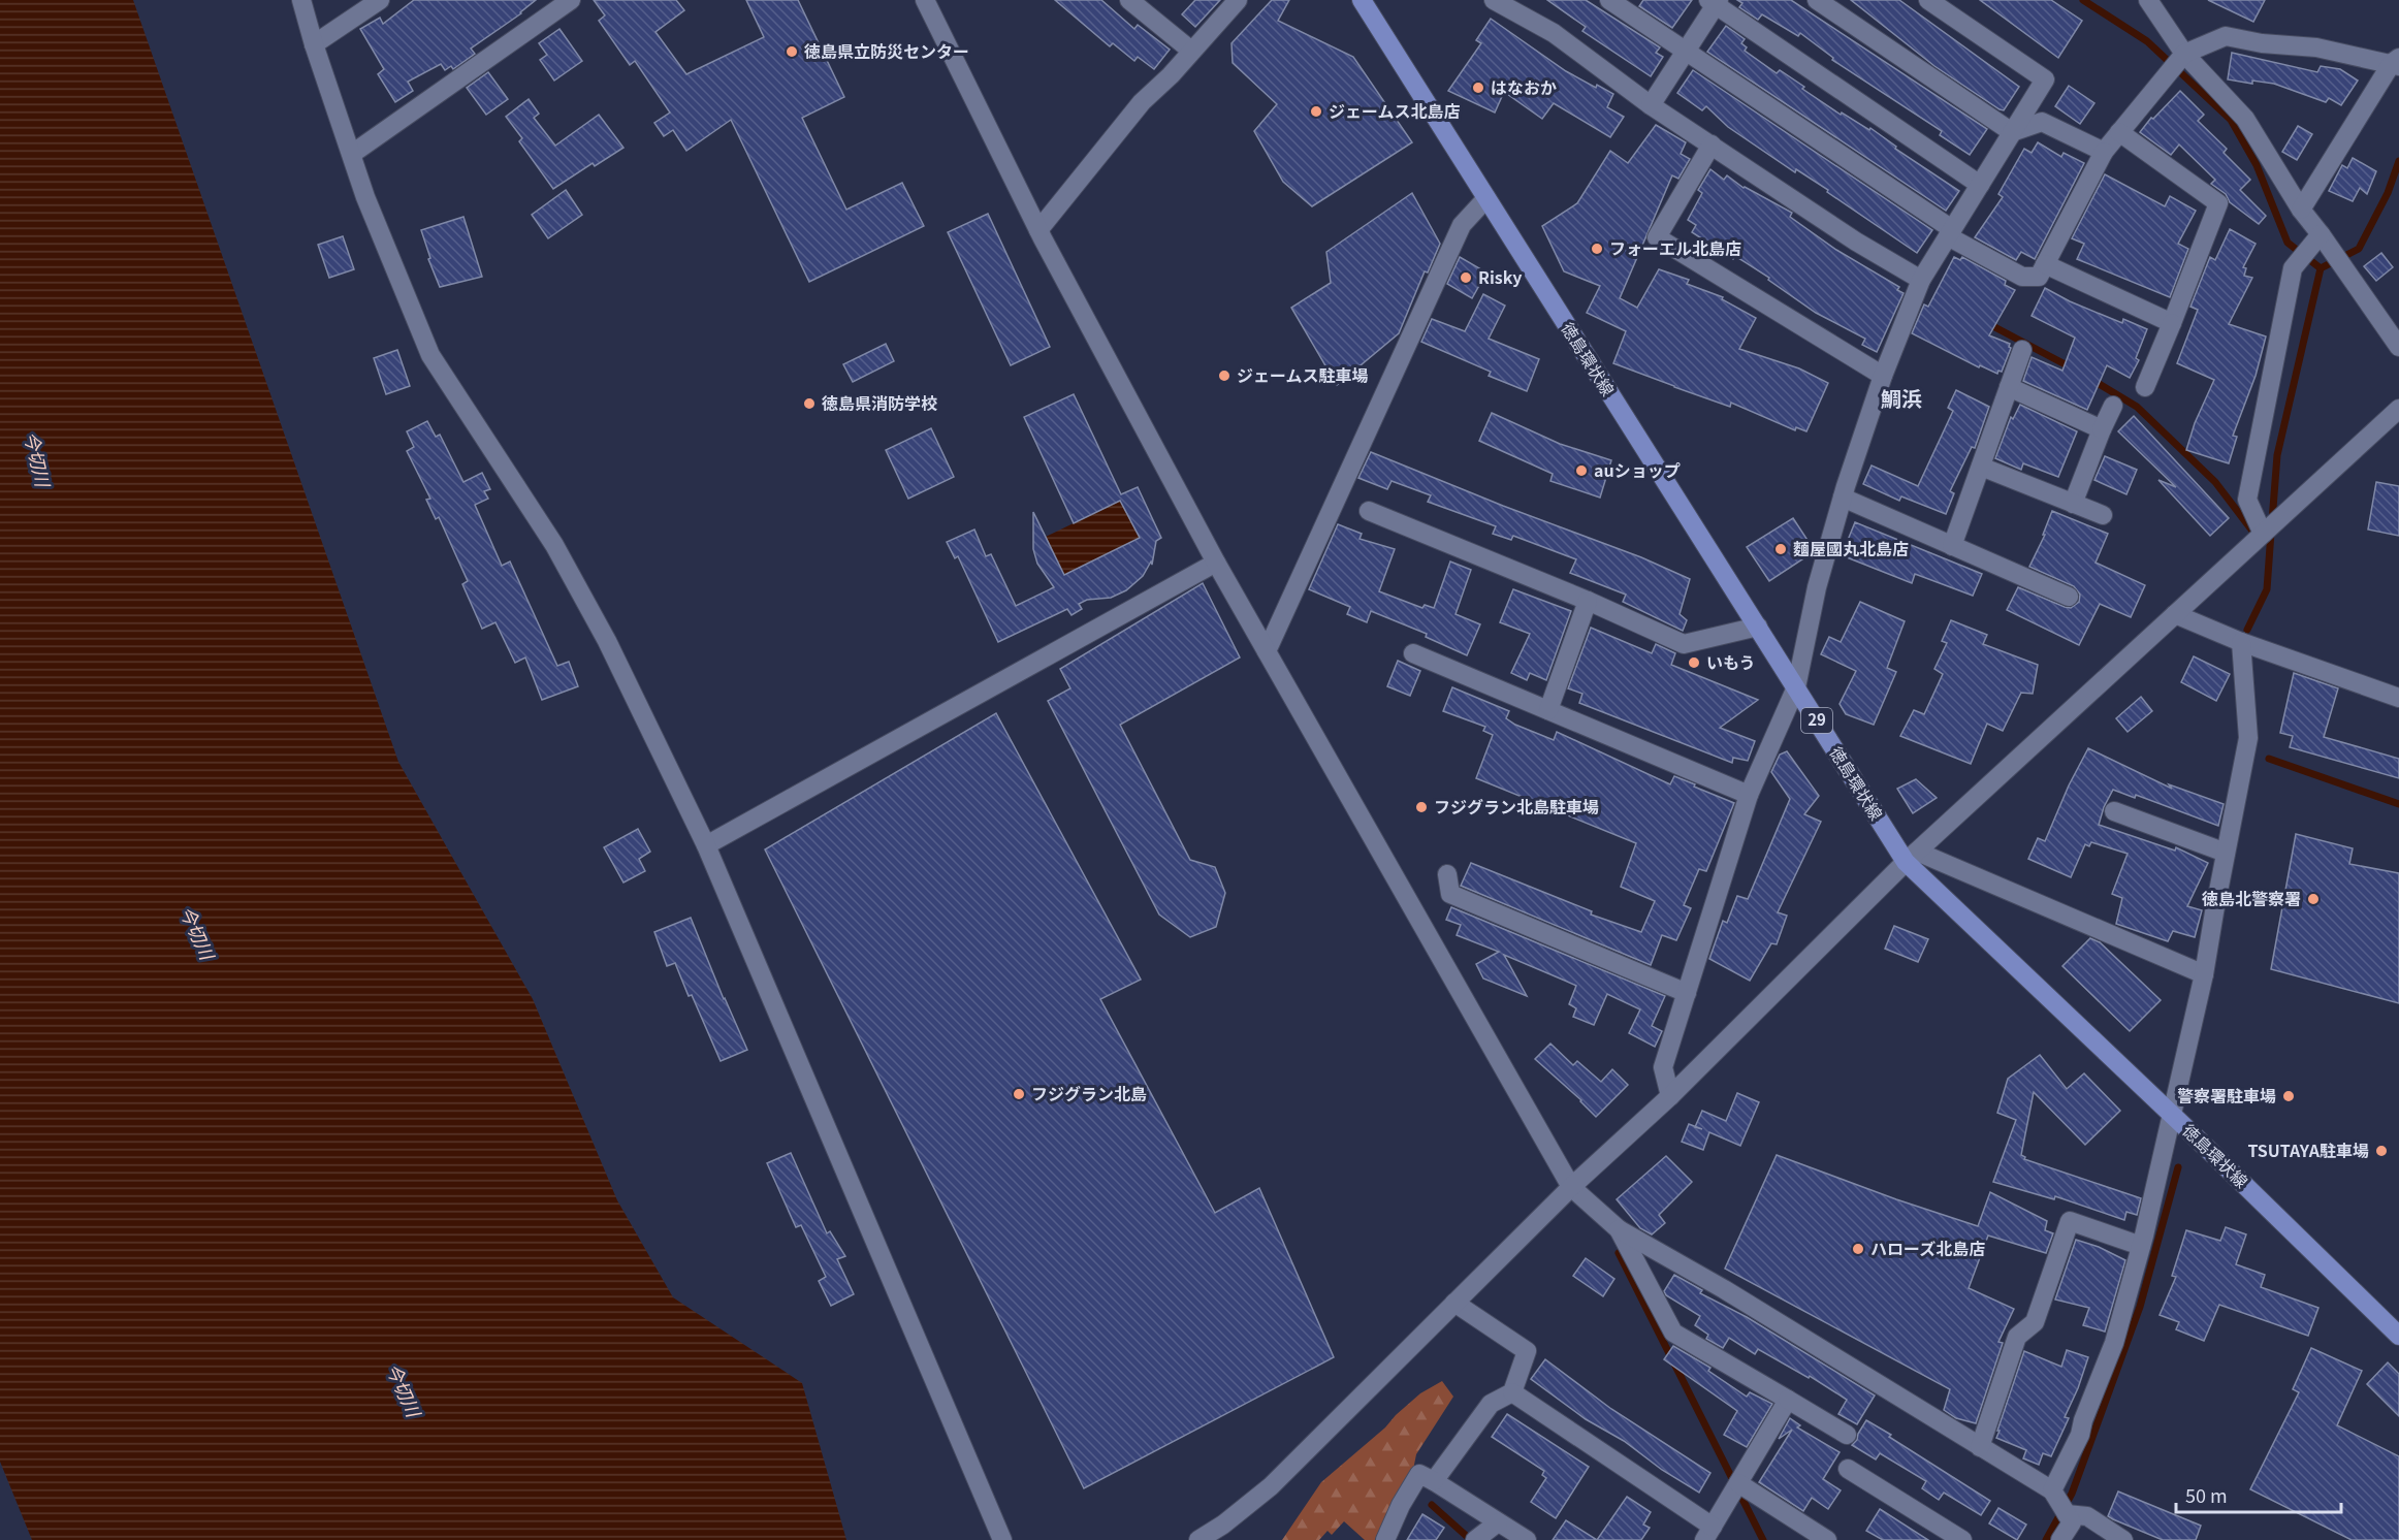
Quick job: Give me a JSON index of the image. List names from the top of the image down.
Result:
{
  "streets": {
    "main road": ["徳島環状線", "29"]
  },
  "districts": ["鯛浜"],
  "water": ["今切川"],
  "places": [
    "徳島県立防災センター",
    "はなおか",
    "ジェームス北島店",
    "フォーエル北島店",
    "Risky",
    "ジェームス駐車場",
    "徳島県消防学校",
    "auショップ",
    "麵屋國丸北島店",
    "いもう",
    "フジグラン北島駐車場",
    "徳島北警察署",
    "フジグラン北島",
    "警察署駐車場",
    "TSUTAYA駐車場",
    "ハローズ北島店"
  ],
  "scale_bar": "50 m"
}
